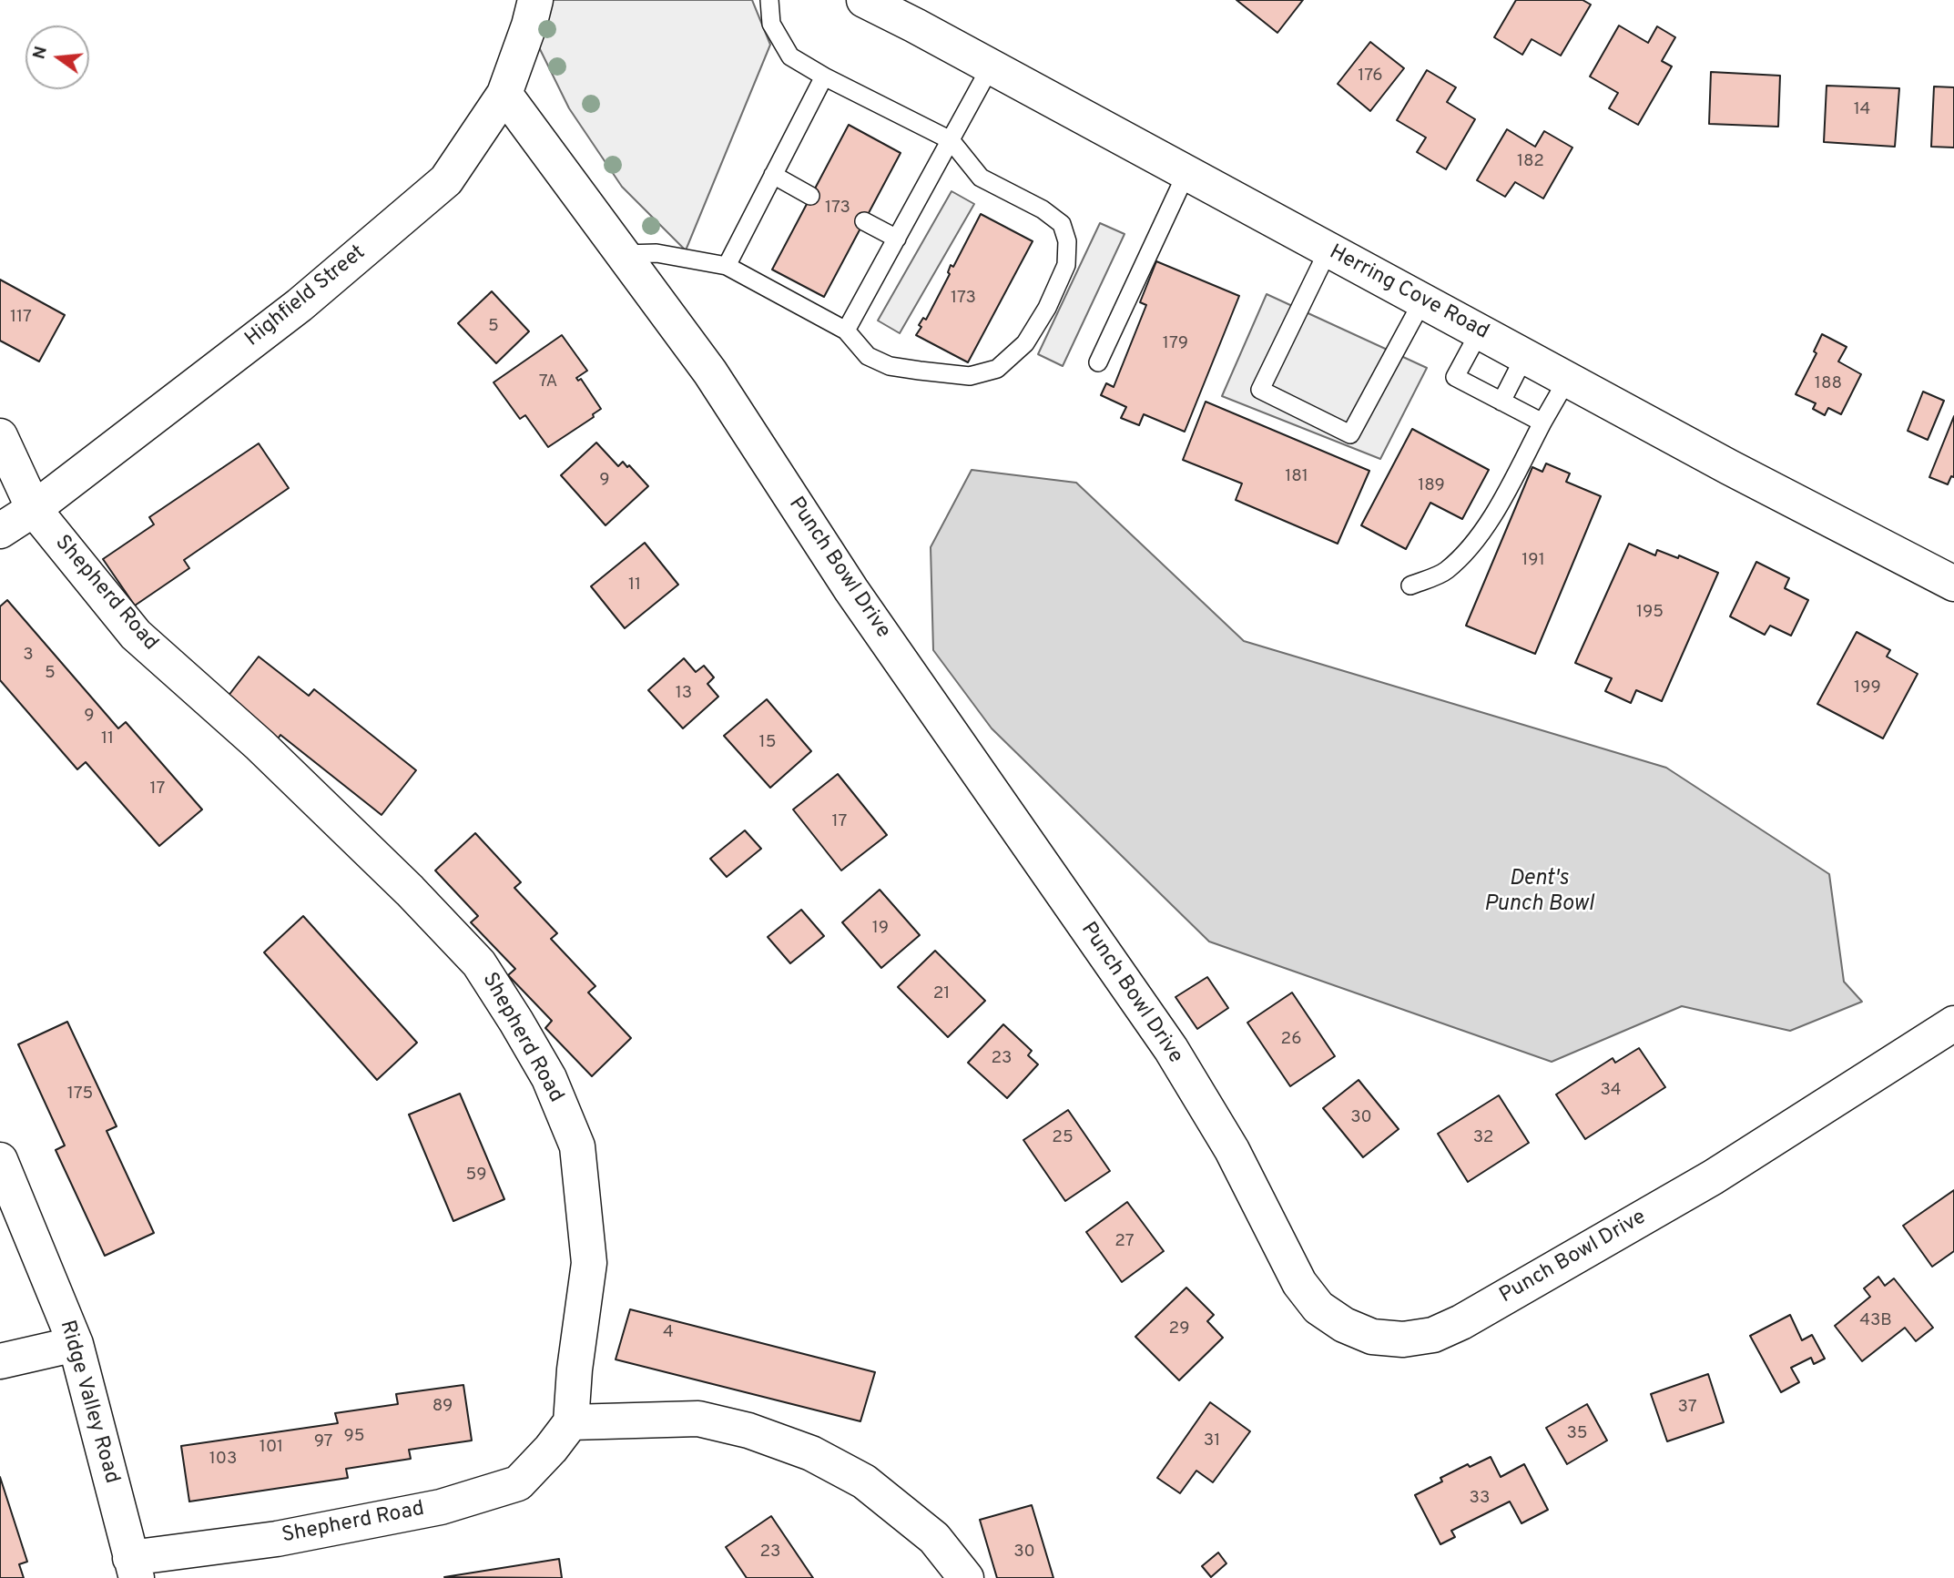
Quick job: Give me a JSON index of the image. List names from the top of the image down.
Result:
{
  "streets": {
    "street": [
      "Herring Cove Road",
      "Highfield Street",
      "Punch Bowl Drive",
      "Shepherd Road",
      "Ridge Valley Road"
    ]
  },
  "crossings": [
    ["Highfield Street", "Punch Bowl Drive"],
    ["Highfield Street", "Shepherd Road"],
    ["Shepherd Road", "Ridge Valley Road"]
  ],
  "water": ["Dent's Punch Bowl"],
  "house_numbers": [
    "176",
    "14",
    "182",
    "173",
    "173",
    "117",
    "5",
    "179",
    "7A",
    "188",
    "181",
    "9",
    "189",
    "191",
    "11",
    "195",
    "3",
    "5",
    "199",
    "13",
    "9",
    "11",
    "15",
    "17",
    "17",
    "19",
    "21",
    "26",
    "23",
    "34",
    "175",
    "30",
    "25",
    "32",
    "59",
    "27",
    "43B",
    "29",
    "4",
    "89",
    "37",
    "35",
    "95",
    "31",
    "97",
    "101",
    "103",
    "33",
    "23",
    "30"
  ],
  "north": "left"
}
